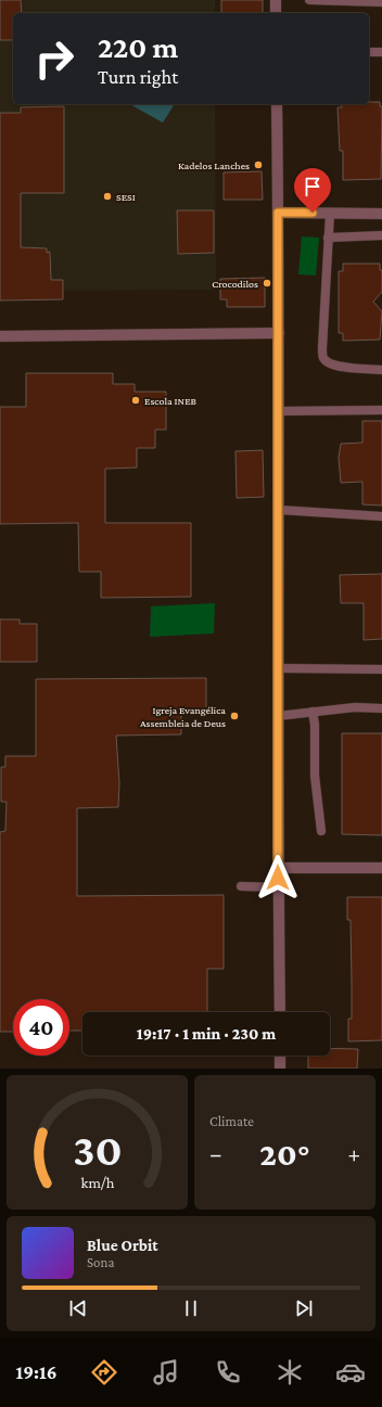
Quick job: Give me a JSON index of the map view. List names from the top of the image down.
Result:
{
  "places": [
    "Kadelos Lanches",
    "SESI",
    "Crocodilos",
    "Escola INEB",
    "Igreja Evangélica Assembleia de Deus"
  ],
  "page": {
    "turn": ["220 m", "Turn right"],
    "limit": "40",
    "trip": "19:17 · 1 min · 230 m",
    "tile": "Climate",
    "heat": ["−", "20°", "+"],
    "song": ["Blue Orbit", "Sona"],
    "tabs": "19:16",
    "gauge": ["30", "km/h"]
  }
}
